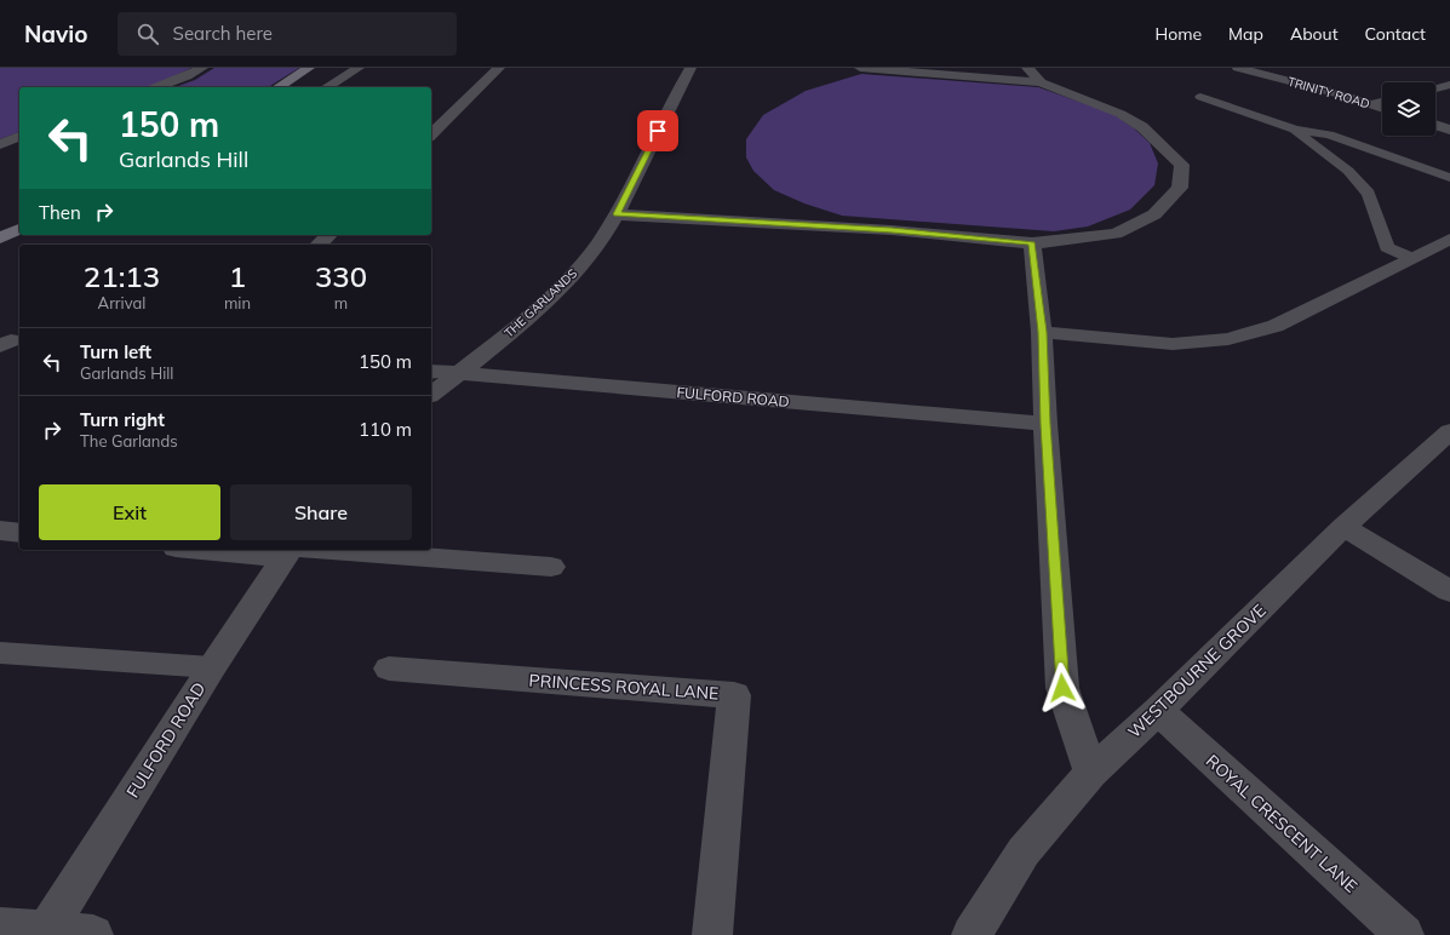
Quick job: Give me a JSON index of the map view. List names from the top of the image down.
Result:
{
  "streets": {
    "street": [
      "TRINITY ROAD",
      "THE GARLANDS",
      "FULFORD ROAD",
      "WESTBOURNE GROVE",
      "PRINCESS ROYAL LANE",
      "ROYAL CRESCENT LANE"
    ]
  },
  "crossings": [
    ["THE GARLANDS", "FULFORD ROAD"],
    ["WESTBOURNE GROVE", "ROYAL CRESCENT LANE"]
  ],
  "page": {
    "header": "Navio",
    "search": "Search here",
    "nav": [
      "Home",
      "Map",
      "About",
      "Contact"
    ],
    "turn": ["150 m", "Garlands Hill"],
    "then": "Then",
    "eta": [
      "21:13",
      "Arrival",
      "1",
      "min",
      "330",
      "m"
    ],
    "list": [
      {
        "name": "Turn left",
        "note": "Garlands Hill",
        "value": "150 m"
      },
      {
        "name": "Turn right",
        "note": "The Garlands",
        "value": "110 m"
      }
    ],
    "buttons": ["Exit", "Share"]
  }
}
